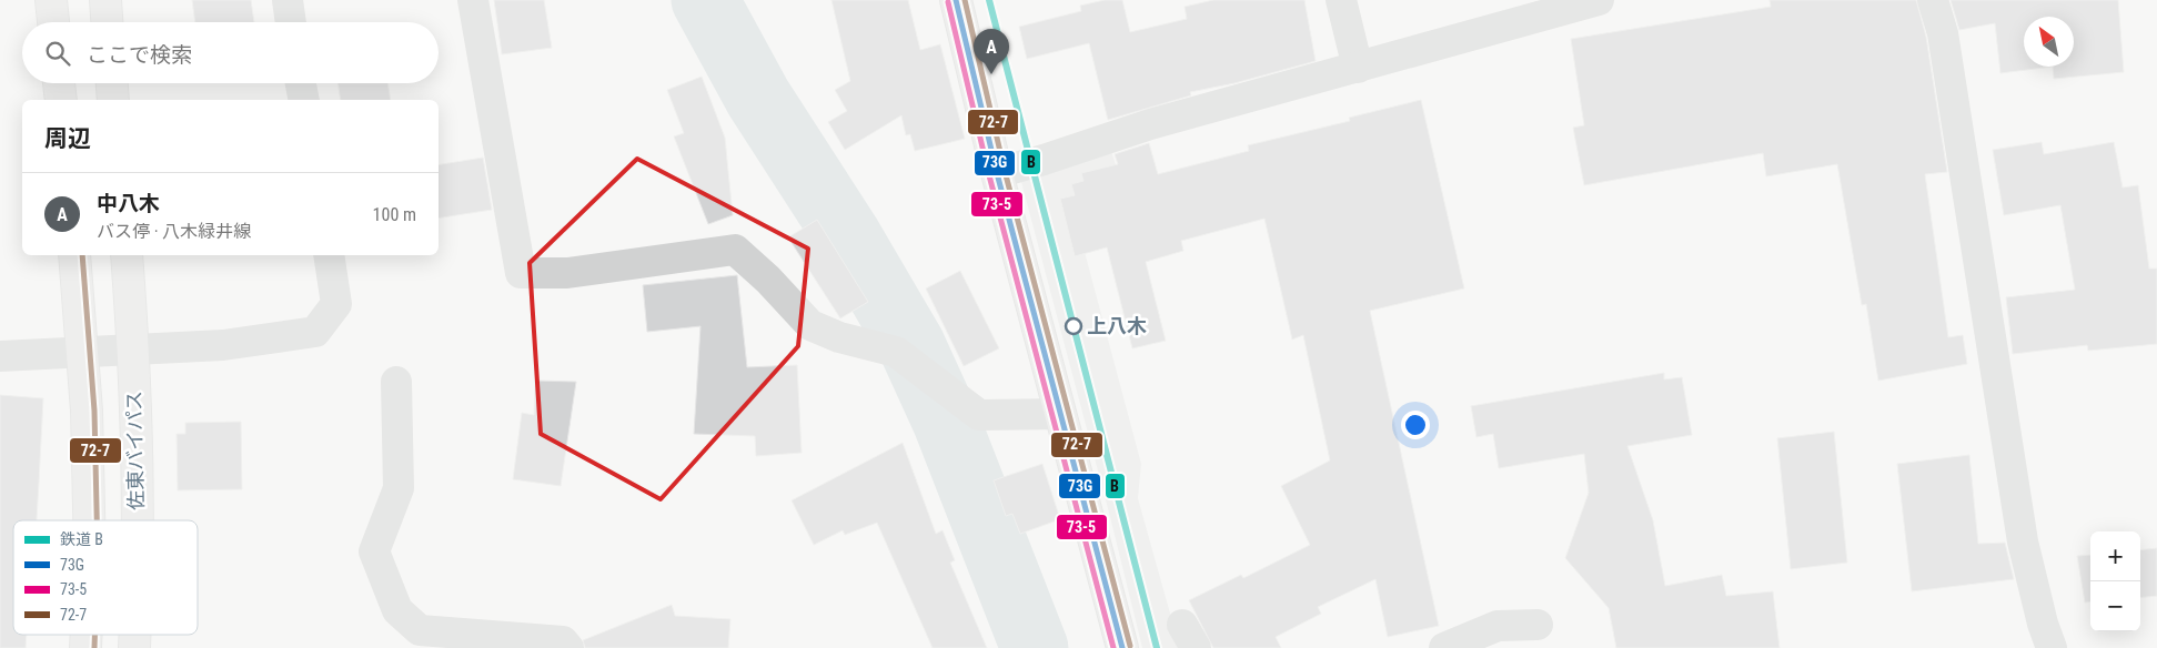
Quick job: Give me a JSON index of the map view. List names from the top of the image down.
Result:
{
  "streets": {
    "main road": ["佐東バイパス"]
  },
  "places": ["上八木"],
  "lines": [
    "rail line B",
    "transit line 73G",
    "transit line 72-7",
    "transit line 73-5"
  ],
  "legend": [
    "鉄道 B",
    "73G",
    "73-5",
    "72-7"
  ],
  "north": "top left",
  "page": {
    "search": "ここで検索",
    "pins": "A",
    "heading": "周辺",
    "list": [
      {
        "mark": "A",
        "name": "中八木",
        "note": "バス停 · 八木緑井線",
        "value": "100 m"
      }
    ],
    "map_buttons": ["+", "−"]
  }
}
